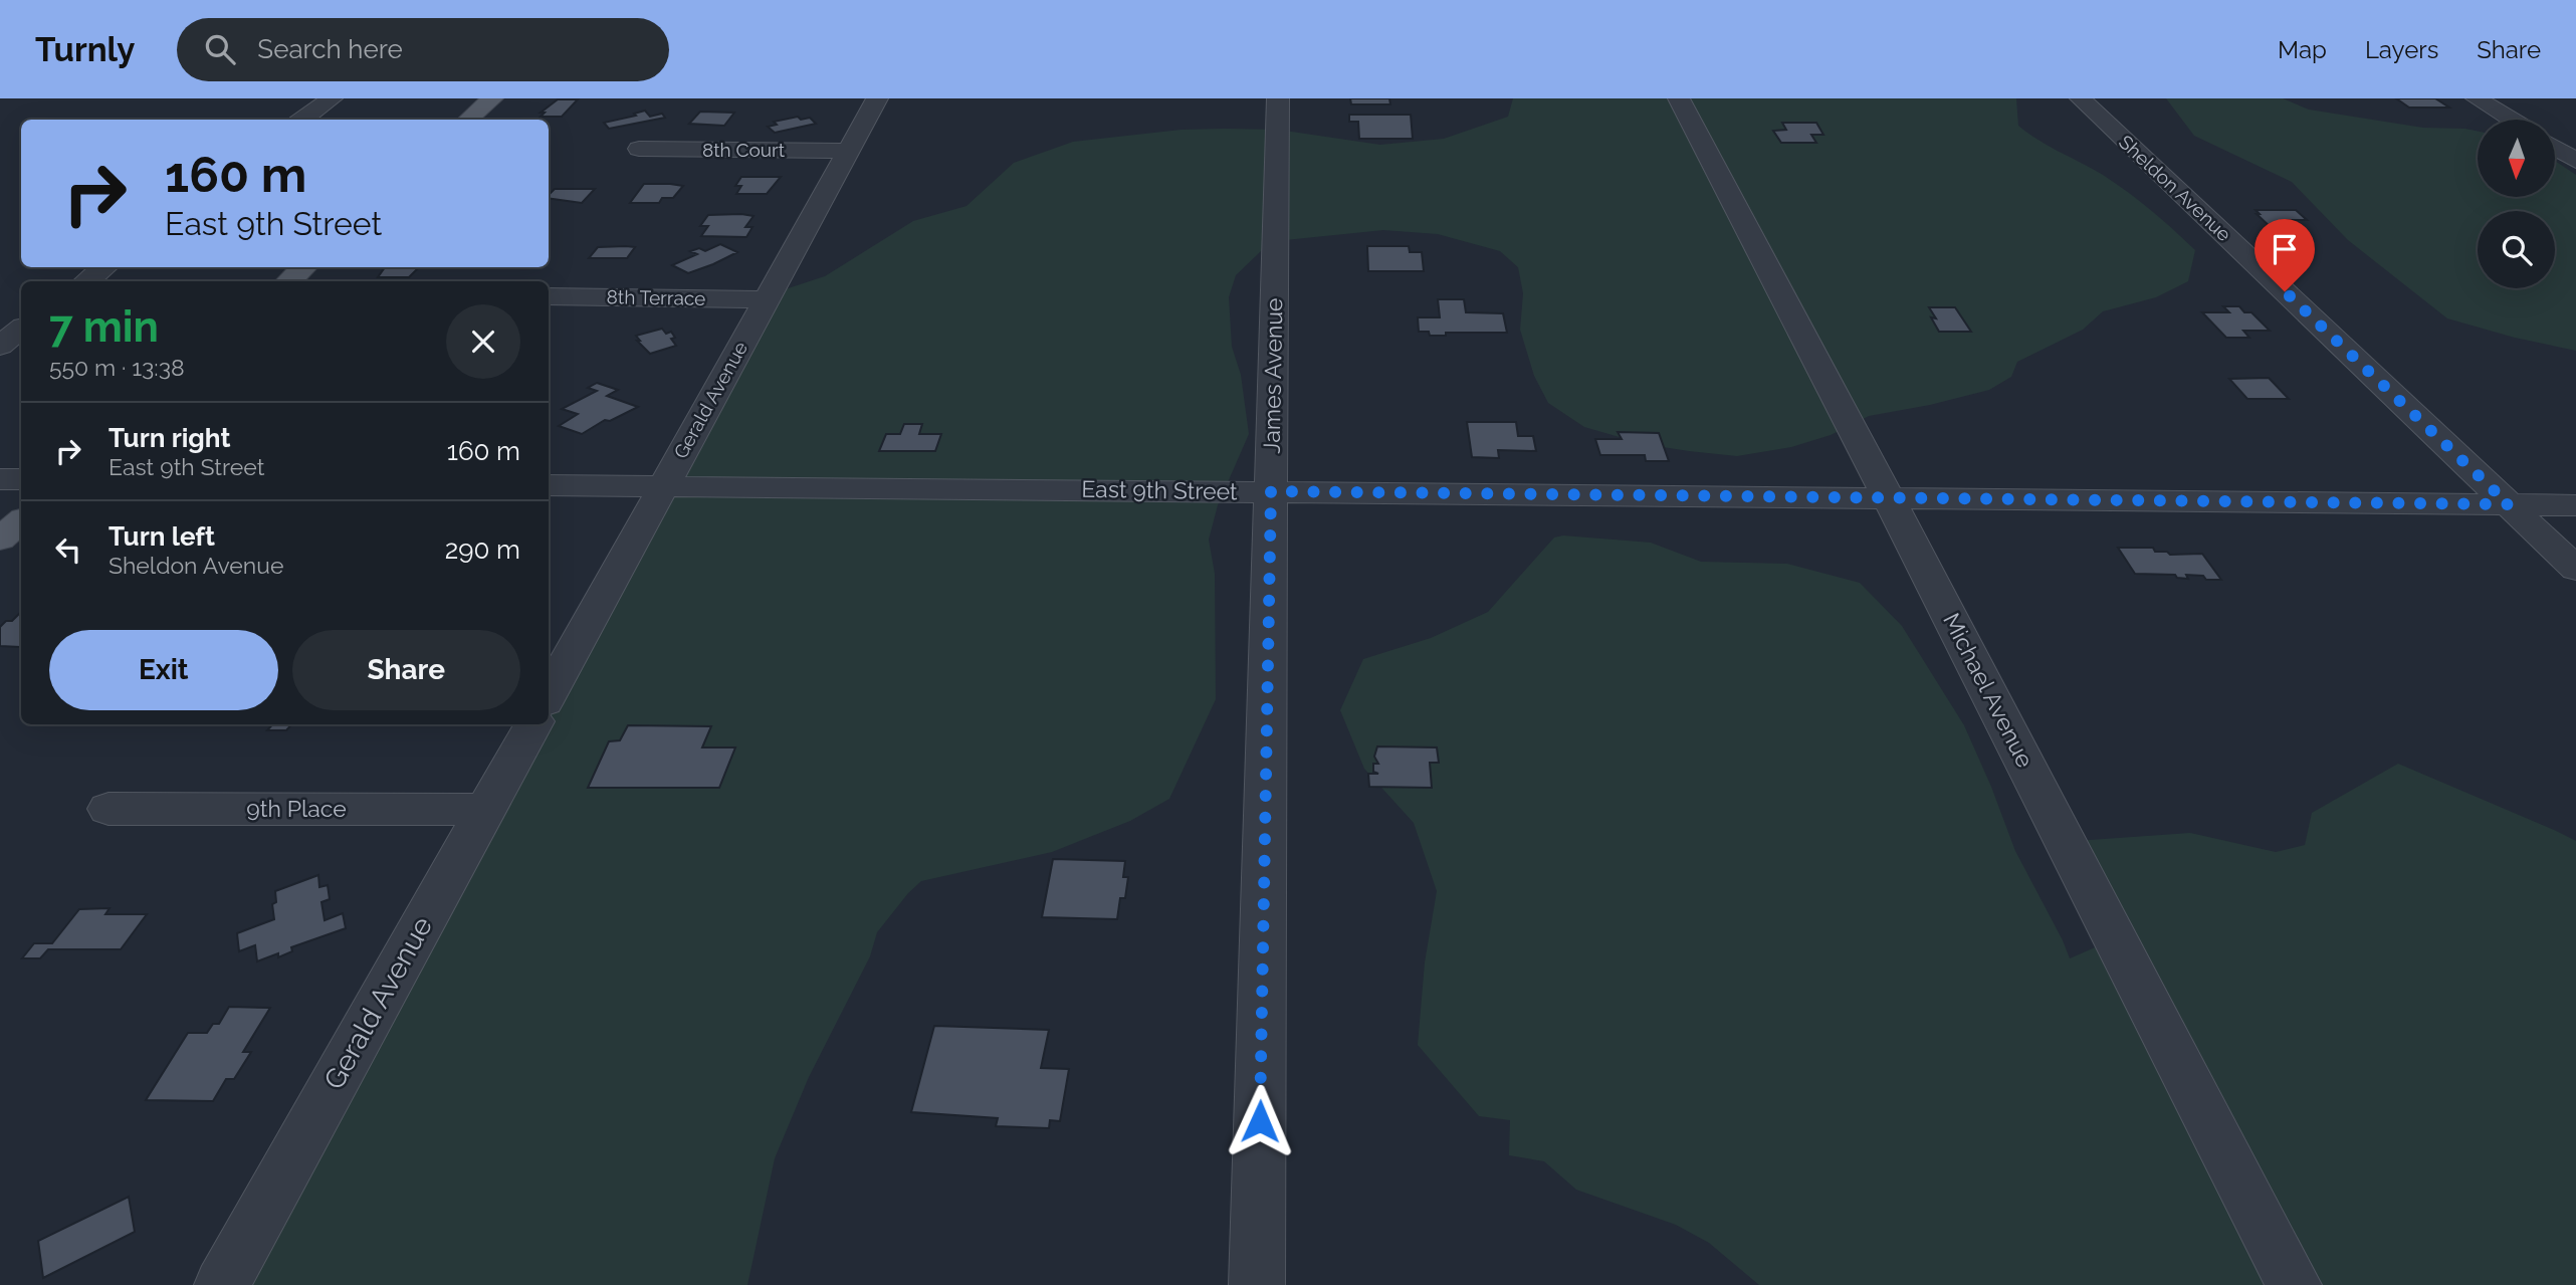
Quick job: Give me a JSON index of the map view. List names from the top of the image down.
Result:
{
  "streets": {
    "street": [
      "8th Court",
      "Sheldon Avenue",
      "8th Terrace",
      "James Avenue",
      "Gerald Avenue",
      "East 9th Street",
      "Michael Avenue",
      "9th Place"
    ]
  },
  "crossings": [
    ["8th Court", "Gerald Avenue"],
    ["Sheldon Avenue", "East 9th Street"],
    ["8th Terrace", "Gerald Avenue"],
    ["James Avenue", "East 9th Street"],
    ["Gerald Avenue", "East 9th Street"],
    ["Gerald Avenue", "9th Place"],
    ["East 9th Street", "Michael Avenue"]
  ],
  "north": "bottom",
  "page": {
    "header": "Turnly",
    "search": "Search here",
    "nav": ["Map", "Layers", "Share"],
    "turn": ["160 m", "East 9th Street"],
    "heading": ["7 min", "550 m · 13:38"],
    "list": [
      {
        "name": "Turn right",
        "note": "East 9th Street",
        "value": "160 m"
      },
      {
        "name": "Turn left",
        "note": "Sheldon Avenue",
        "value": "290 m"
      }
    ],
    "buttons": ["Exit", "Share"]
  }
}
